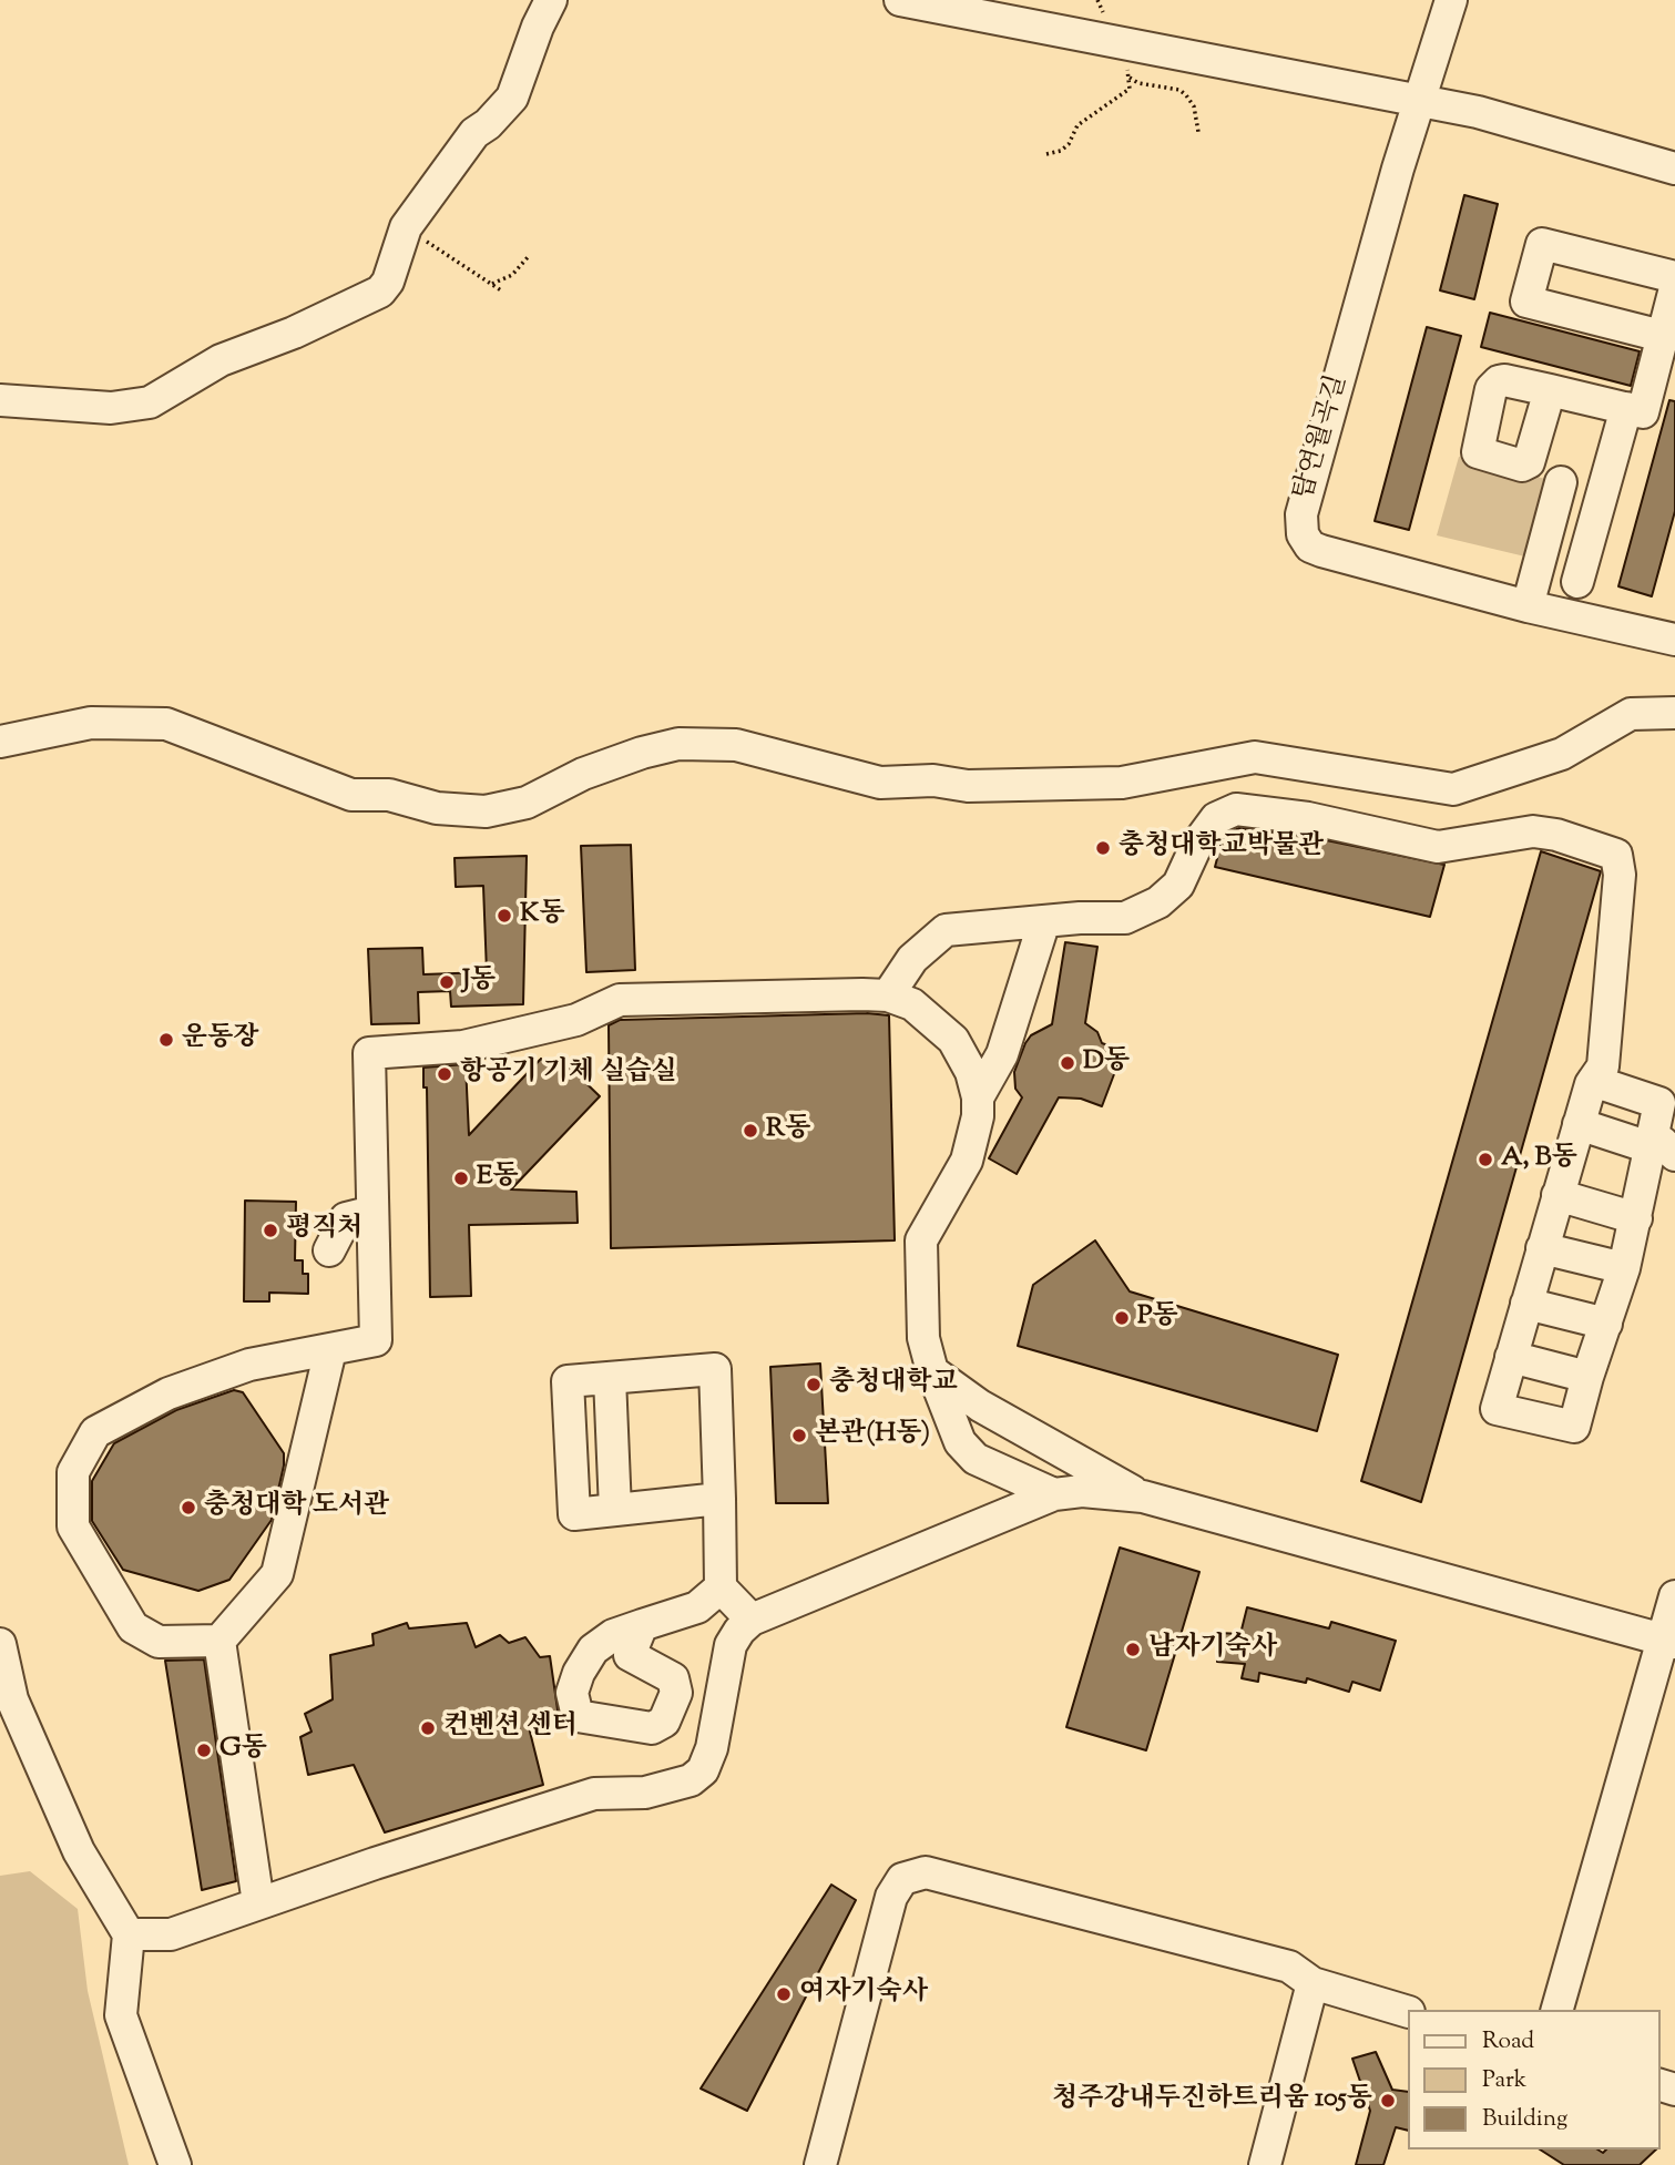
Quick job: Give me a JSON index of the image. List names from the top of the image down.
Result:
{
  "streets": {
    "street": ["탑연월곡길"]
  },
  "places": [
    "충청대학교박물관",
    "K동",
    "J동",
    "운동장",
    "D동",
    "항공기 기체 실습실",
    "R동",
    "A, B동",
    "E동",
    "평직처",
    "P동",
    "충청대학교",
    "본관(H동)",
    "충청대학 도서관",
    "남자기숙사",
    "컨벤션 센터",
    "G동",
    "여자기숙사",
    "청주강내두진하트리움 105동"
  ],
  "legend": ["Road", "Park", "Building"]
}
